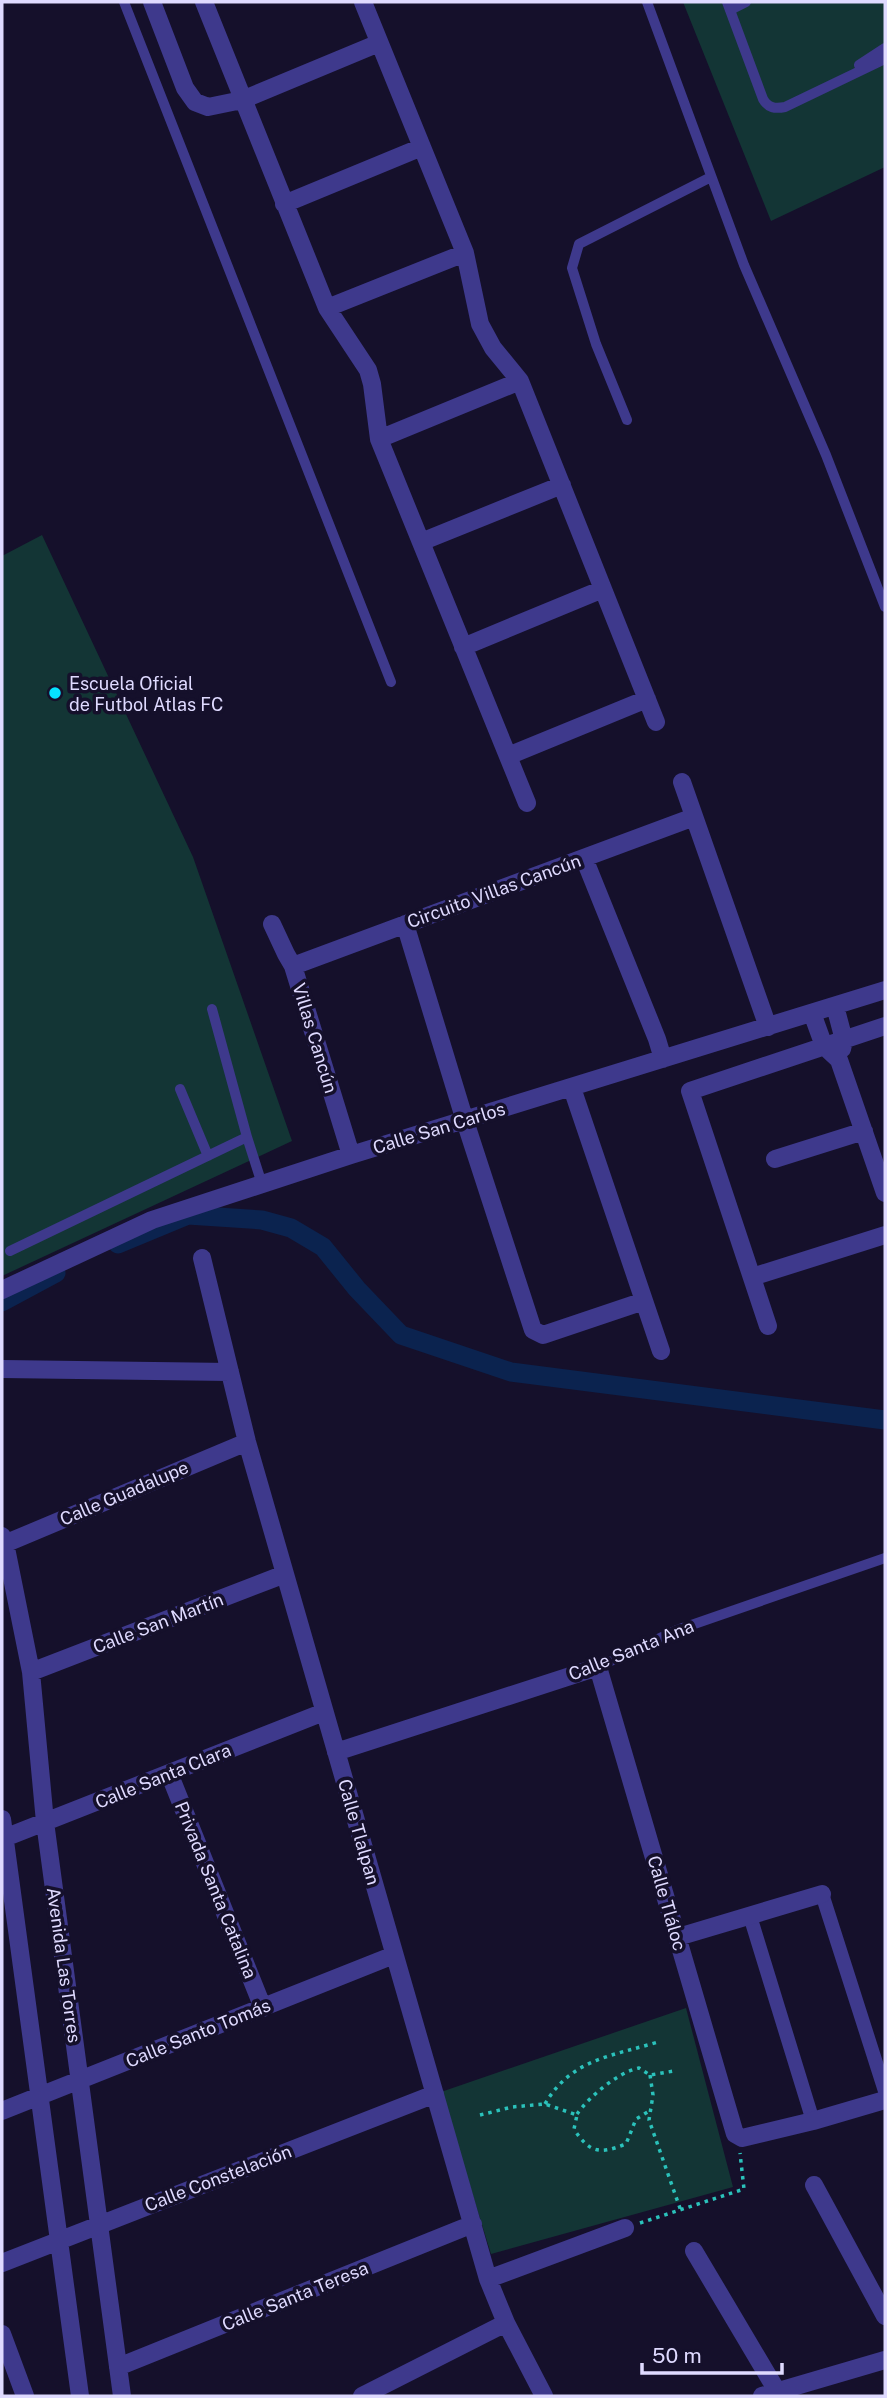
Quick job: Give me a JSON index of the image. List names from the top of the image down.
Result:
{
  "streets": {
    "street": [
      "Circuito Villas Cancún",
      "Villas Cancún",
      "Calle San Carlos",
      "Calle Guadalupe",
      "Calle San Martín",
      "Calle Santa Ana",
      "Calle Santa Clara",
      "Calle Tlalpan",
      "Privada Santa Catalina",
      "Calle Tláloc",
      "Avenida Las Torres",
      "Calle Santo Tomás",
      "Calle Constelación",
      "Calle Santa Teresa"
    ]
  },
  "crossings": [
    ["Circuito Villas Cancún", "Villas Cancún"],
    ["Villas Cancún", "Calle San Carlos"],
    ["Calle Guadalupe", "Calle Tlalpan"],
    ["Calle Guadalupe", "Avenida Las Torres"],
    ["Calle San Martín", "Calle Tlalpan"],
    ["Calle San Martín", "Avenida Las Torres"],
    ["Calle Santa Ana", "Calle Tlalpan"],
    ["Calle Santa Ana", "Calle Tláloc"],
    ["Calle Santa Clara", "Calle Tlalpan"],
    ["Calle Santa Clara", "Privada Santa Catalina"],
    ["Calle Santa Clara", "Avenida Las Torres"],
    ["Calle Tlalpan", "Calle Santo Tomás"],
    ["Calle Tlalpan", "Calle Constelación"],
    ["Calle Tlalpan", "Calle Santa Teresa"],
    ["Privada Santa Catalina", "Calle Santo Tomás"],
    ["Avenida Las Torres", "Calle Santo Tomás"],
    ["Avenida Las Torres", "Calle Constelación"],
    ["Avenida Las Torres", "Calle Santa Teresa"]
  ],
  "places": ["Escuela Oficial de Futbol Atlas FC"],
  "scale_bar": "50 m"
}
